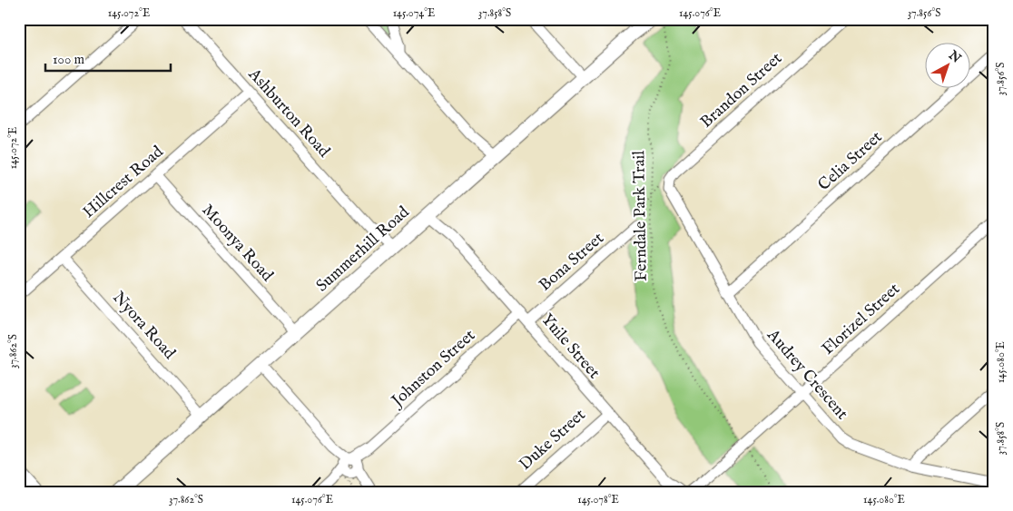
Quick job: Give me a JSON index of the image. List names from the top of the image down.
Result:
{
  "streets": {
    "main road": ["Summerhill Road"],
    "street": [
      "Brandon Street",
      "Ashburton Road",
      "Celia Street",
      "Hillcrest Road",
      "Moonya Road",
      "Bona Street",
      "Florizel Street",
      "Nyora Road",
      "Yuile Street",
      "Johnston Street",
      "Audrey Crescent",
      "Duke Street"
    ],
    "path": ["Ferndale Park Trail"]
  },
  "crossings": [
    ["Brandon Street", "Audrey Crescent"],
    ["Ashburton Road", "Hillcrest Road"],
    ["Ashburton Road", "Summerhill Road"],
    ["Celia Street", "Audrey Crescent"],
    ["Hillcrest Road", "Moonya Road"],
    ["Hillcrest Road", "Nyora Road"],
    ["Ferndale Park Trail", "Florizel Street"],
    ["Moonya Road", "Summerhill Road"],
    ["Summerhill Road", "Nyora Road"],
    ["Summerhill Road", "Yuile Street"],
    ["Bona Street", "Yuile Street"],
    ["Florizel Street", "Audrey Crescent"],
    ["Yuile Street", "Johnston Street"],
    ["Yuile Street", "Duke Street"]
  ],
  "scale_bar": "100 m",
  "north": "top right",
  "coordinates": [
    "145.072°E",
    "145.074°E",
    "37.858°S",
    "145.076°E",
    "37.856°S",
    "37.862°S",
    "145.080°E",
    "145.078°E"
  ]
}
